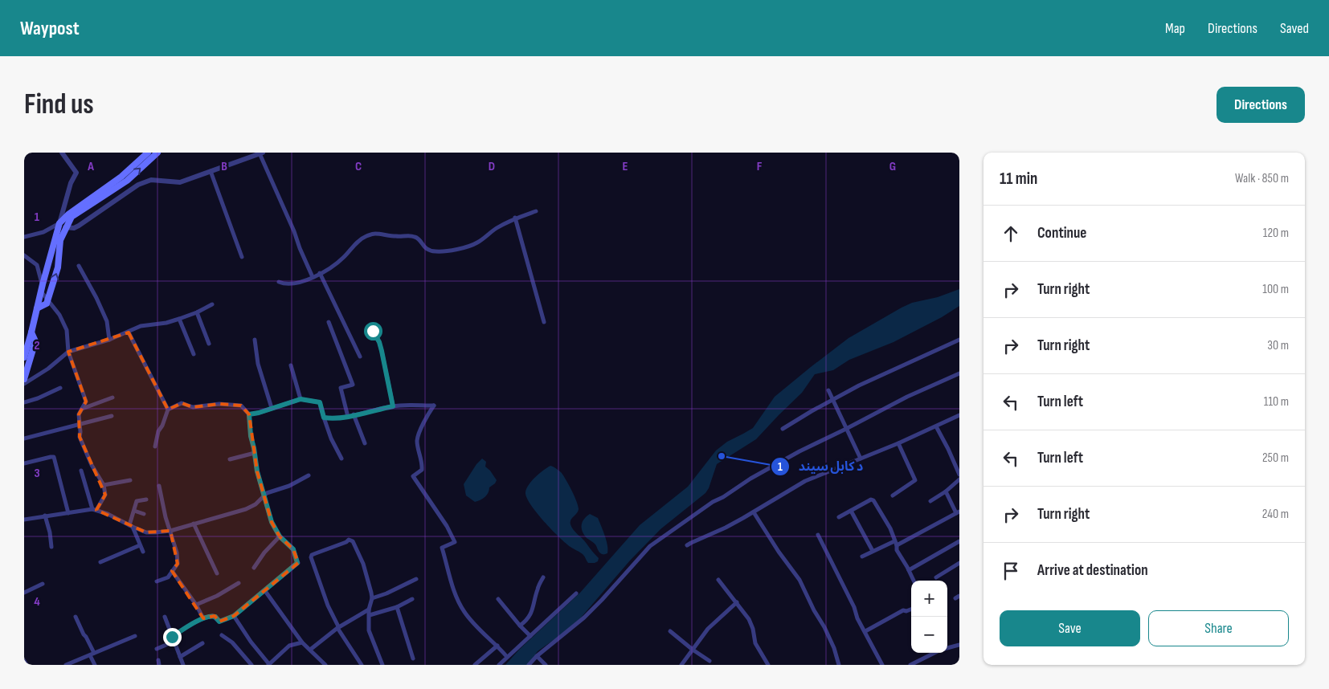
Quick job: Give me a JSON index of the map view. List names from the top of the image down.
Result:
{
  "places": ["د کابل سيند"],
  "page": {
    "header": "Waypost",
    "nav": ["Map", "Directions", "Saved"],
    "buttons": [
      "Directions",
      ["Save", "Share"]
    ],
    "title": "Find us",
    "heading": ["11 min", "Walk · 850 m"],
    "list": [
      ["Continue", "120 m"],
      ["Turn right", "100 m"],
      ["Turn right", "30 m"],
      ["Turn left", "110 m"],
      ["Turn left", "250 m"],
      ["Turn right", "240 m"],
      "Arrive at destination"
    ],
    "map_buttons": ["+", "−"]
  },
  "grid": {
    "columns": [
      "A",
      "B",
      "C",
      "D",
      "E",
      "F",
      "G"
    ],
    "rows": [
      "1",
      "2",
      "3",
      "4"
    ]
  }
}
